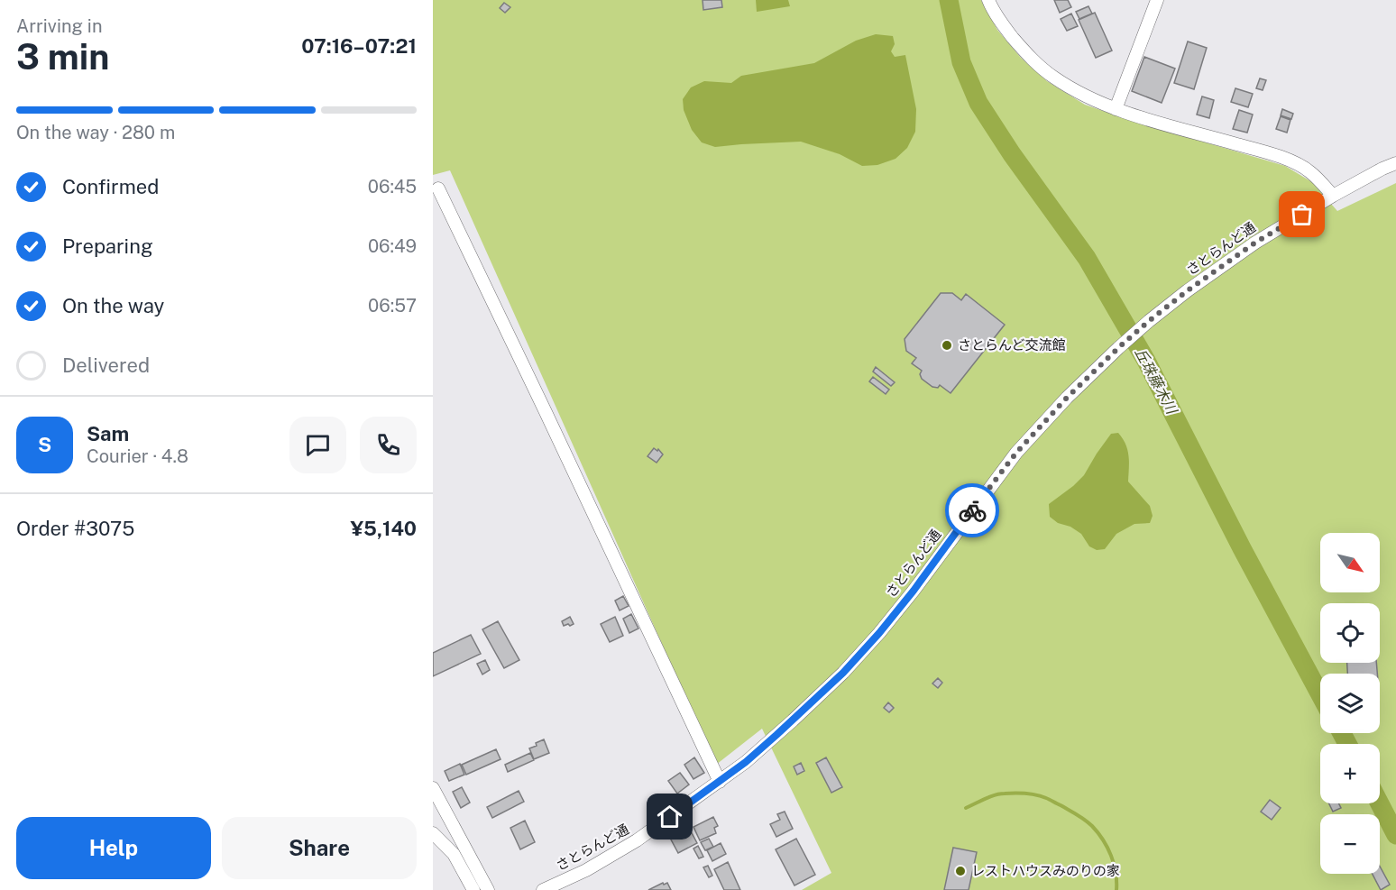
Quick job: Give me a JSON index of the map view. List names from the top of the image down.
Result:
{
  "streets": {
    "street": ["さとらんど通"]
  },
  "water": ["丘珠藤木川"],
  "places": ["さとらんど交流館", "レストハウスみのりの家"],
  "north": "bottom right",
  "page": {
    "heading": ["3 min", "Arriving in", "07:16–07:21"],
    "panel": [
      "Sam",
      "Courier · 4.8",
      "Order #3075",
      "¥5,140"
    ],
    "bar": "On the way · 280 m",
    "list": [
      ["Confirmed", "06:45"],
      ["Preparing", "06:49"],
      ["On the way", "06:57"],
      "Delivered"
    ],
    "round": "S",
    "map_buttons": ["+", "−"],
    "buttons": ["Help", "Share"]
  }
}
